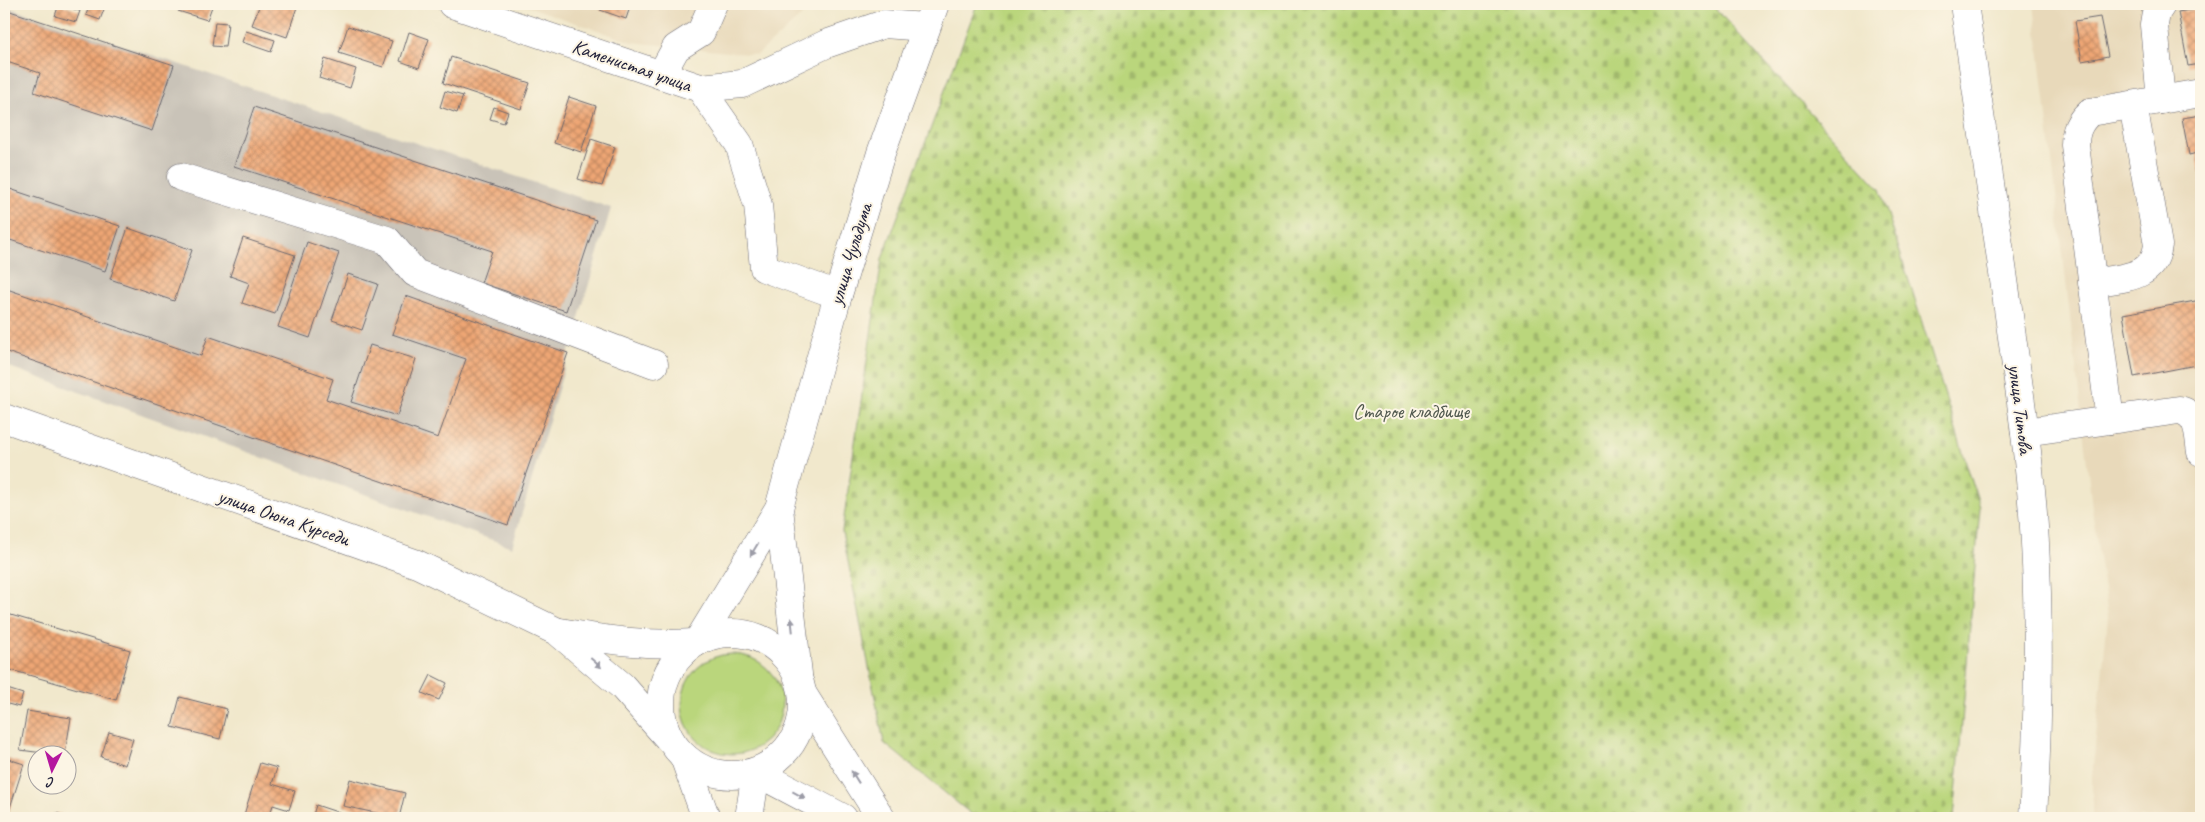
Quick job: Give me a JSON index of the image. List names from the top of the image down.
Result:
{
  "streets": {
    "main road": [
      "Каменистая улица",
      "улица Чульдума",
      "улица Титова",
      "улица Оюна Курседи"
    ]
  },
  "crossings": [
    ["Каменистая улица", "улица Чульдума"],
    ["улица Чульдума", "улица Оюна Курседи"]
  ],
  "parks": ["Старое кладбище"],
  "north": "bottom"
}
